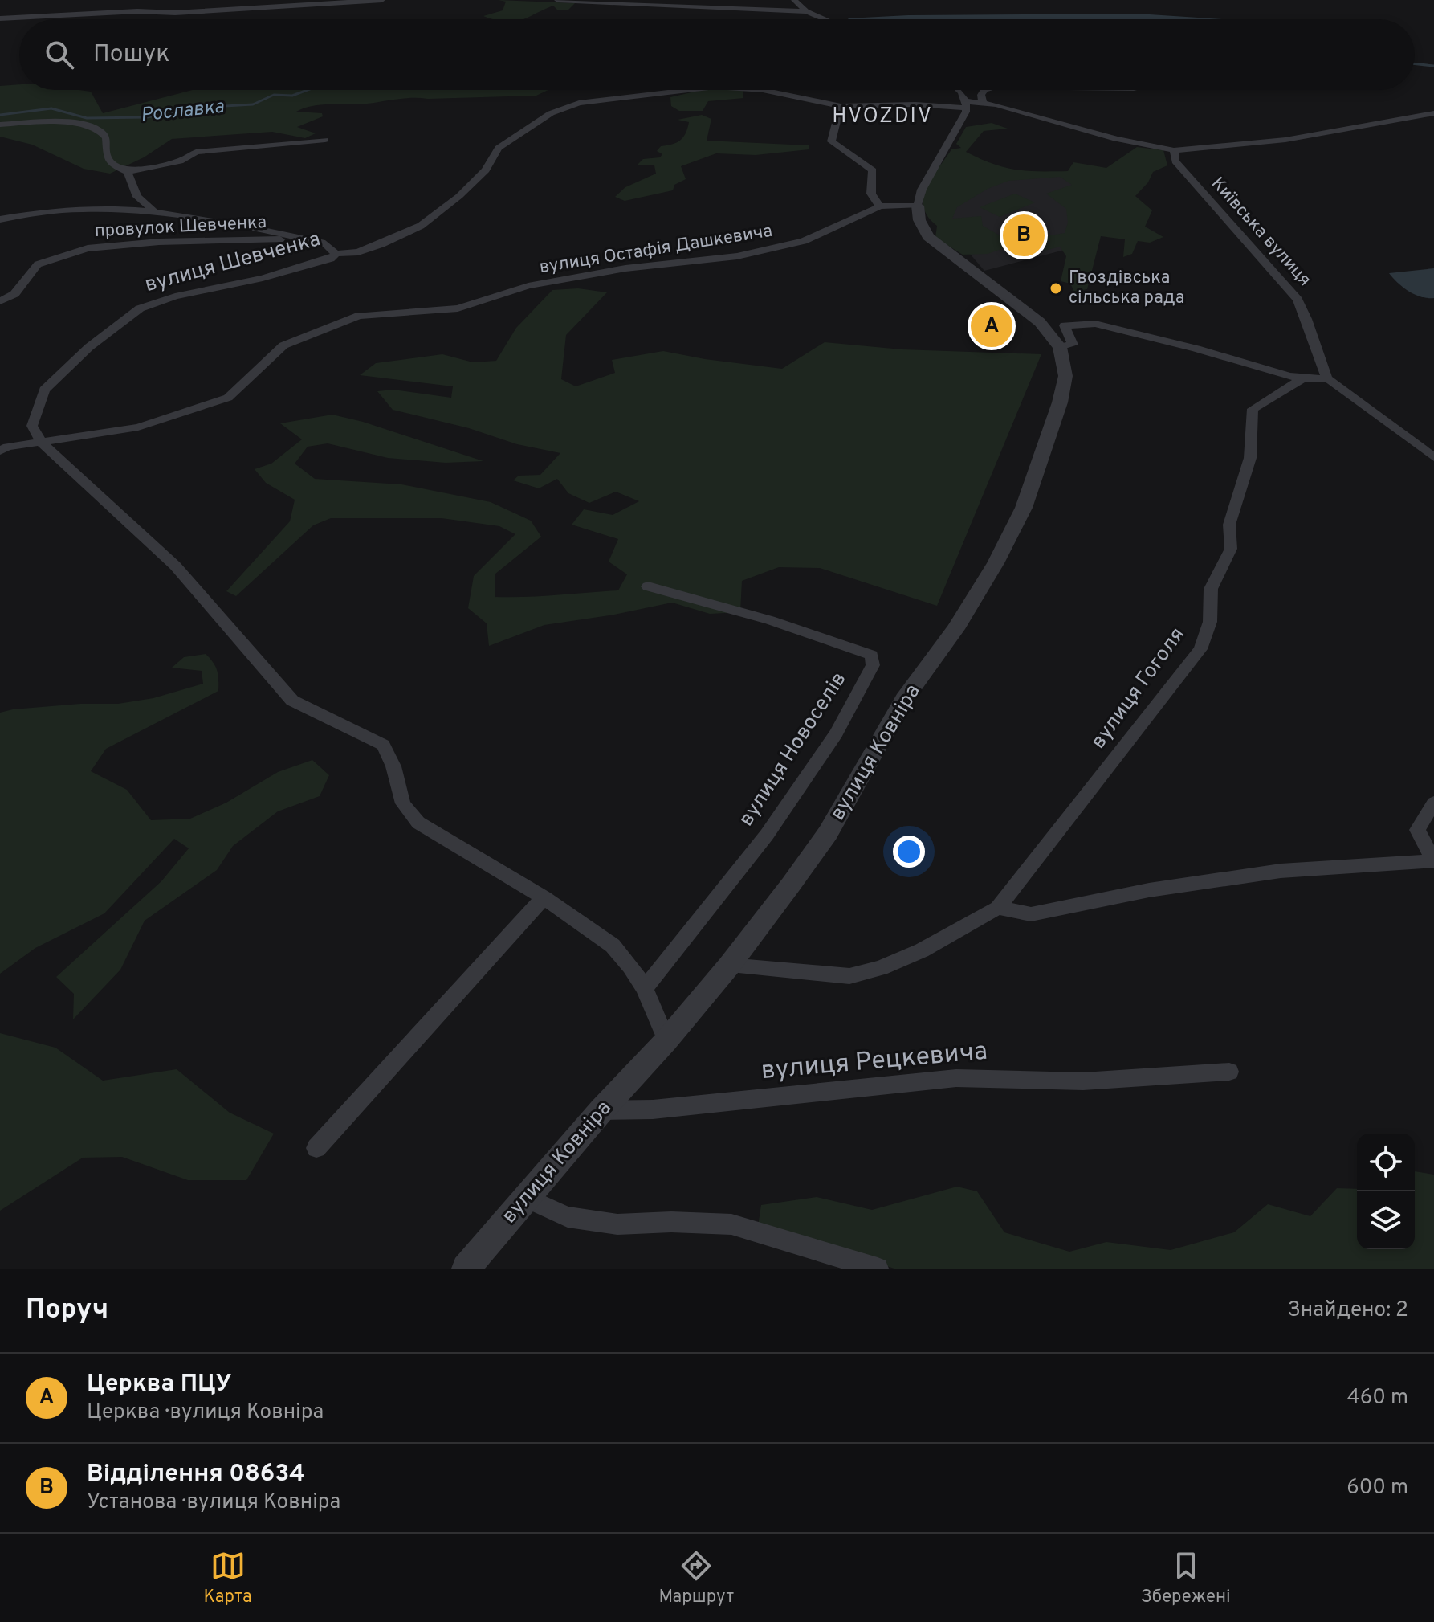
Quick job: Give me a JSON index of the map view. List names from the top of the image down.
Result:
{
  "streets": {
    "street": [
      "провулок Шевченка",
      "Київська вулиця",
      "вулиця Остафія Дашкевича",
      "вулиця Шевченка",
      "вулиця Гоголя",
      "вулиця Новоселів",
      "вулиця Ковніра",
      "вулиця Рецкевича"
    ]
  },
  "crossings": [
    ["провулок Шевченка", "вулиця Шевченка"],
    ["Київська вулиця", "вулиця Шевченка"],
    ["вулиця Остафія Дашкевича", "вулиця Шевченка"],
    ["вулиця Остафія Дашкевича", "вулиця Ковніра"],
    ["вулиця Гоголя", "вулиця Ковніра"],
    ["вулиця Ковніра", "вулиця Рецкевича"]
  ],
  "districts": ["HVOZDIV"],
  "water": ["Рославка"],
  "places": ["Гвоздівська сільська рада"],
  "page": {
    "search": "Пошук",
    "pins": ["B", "A"],
    "heading": ["Поруч", "Знайдено: 2"],
    "list": [
      {
        "mark": "A",
        "name": "Церква ПЦУ",
        "note": "Церква · вулиця Ковніра",
        "value": "460 m"
      },
      {
        "mark": "B",
        "name": "Відділення 08634",
        "note": "Установа · вулиця Ковніра",
        "value": "600 m"
      }
    ],
    "nav": ["Карта", "Маршрут", "Збережені"]
  }
}
